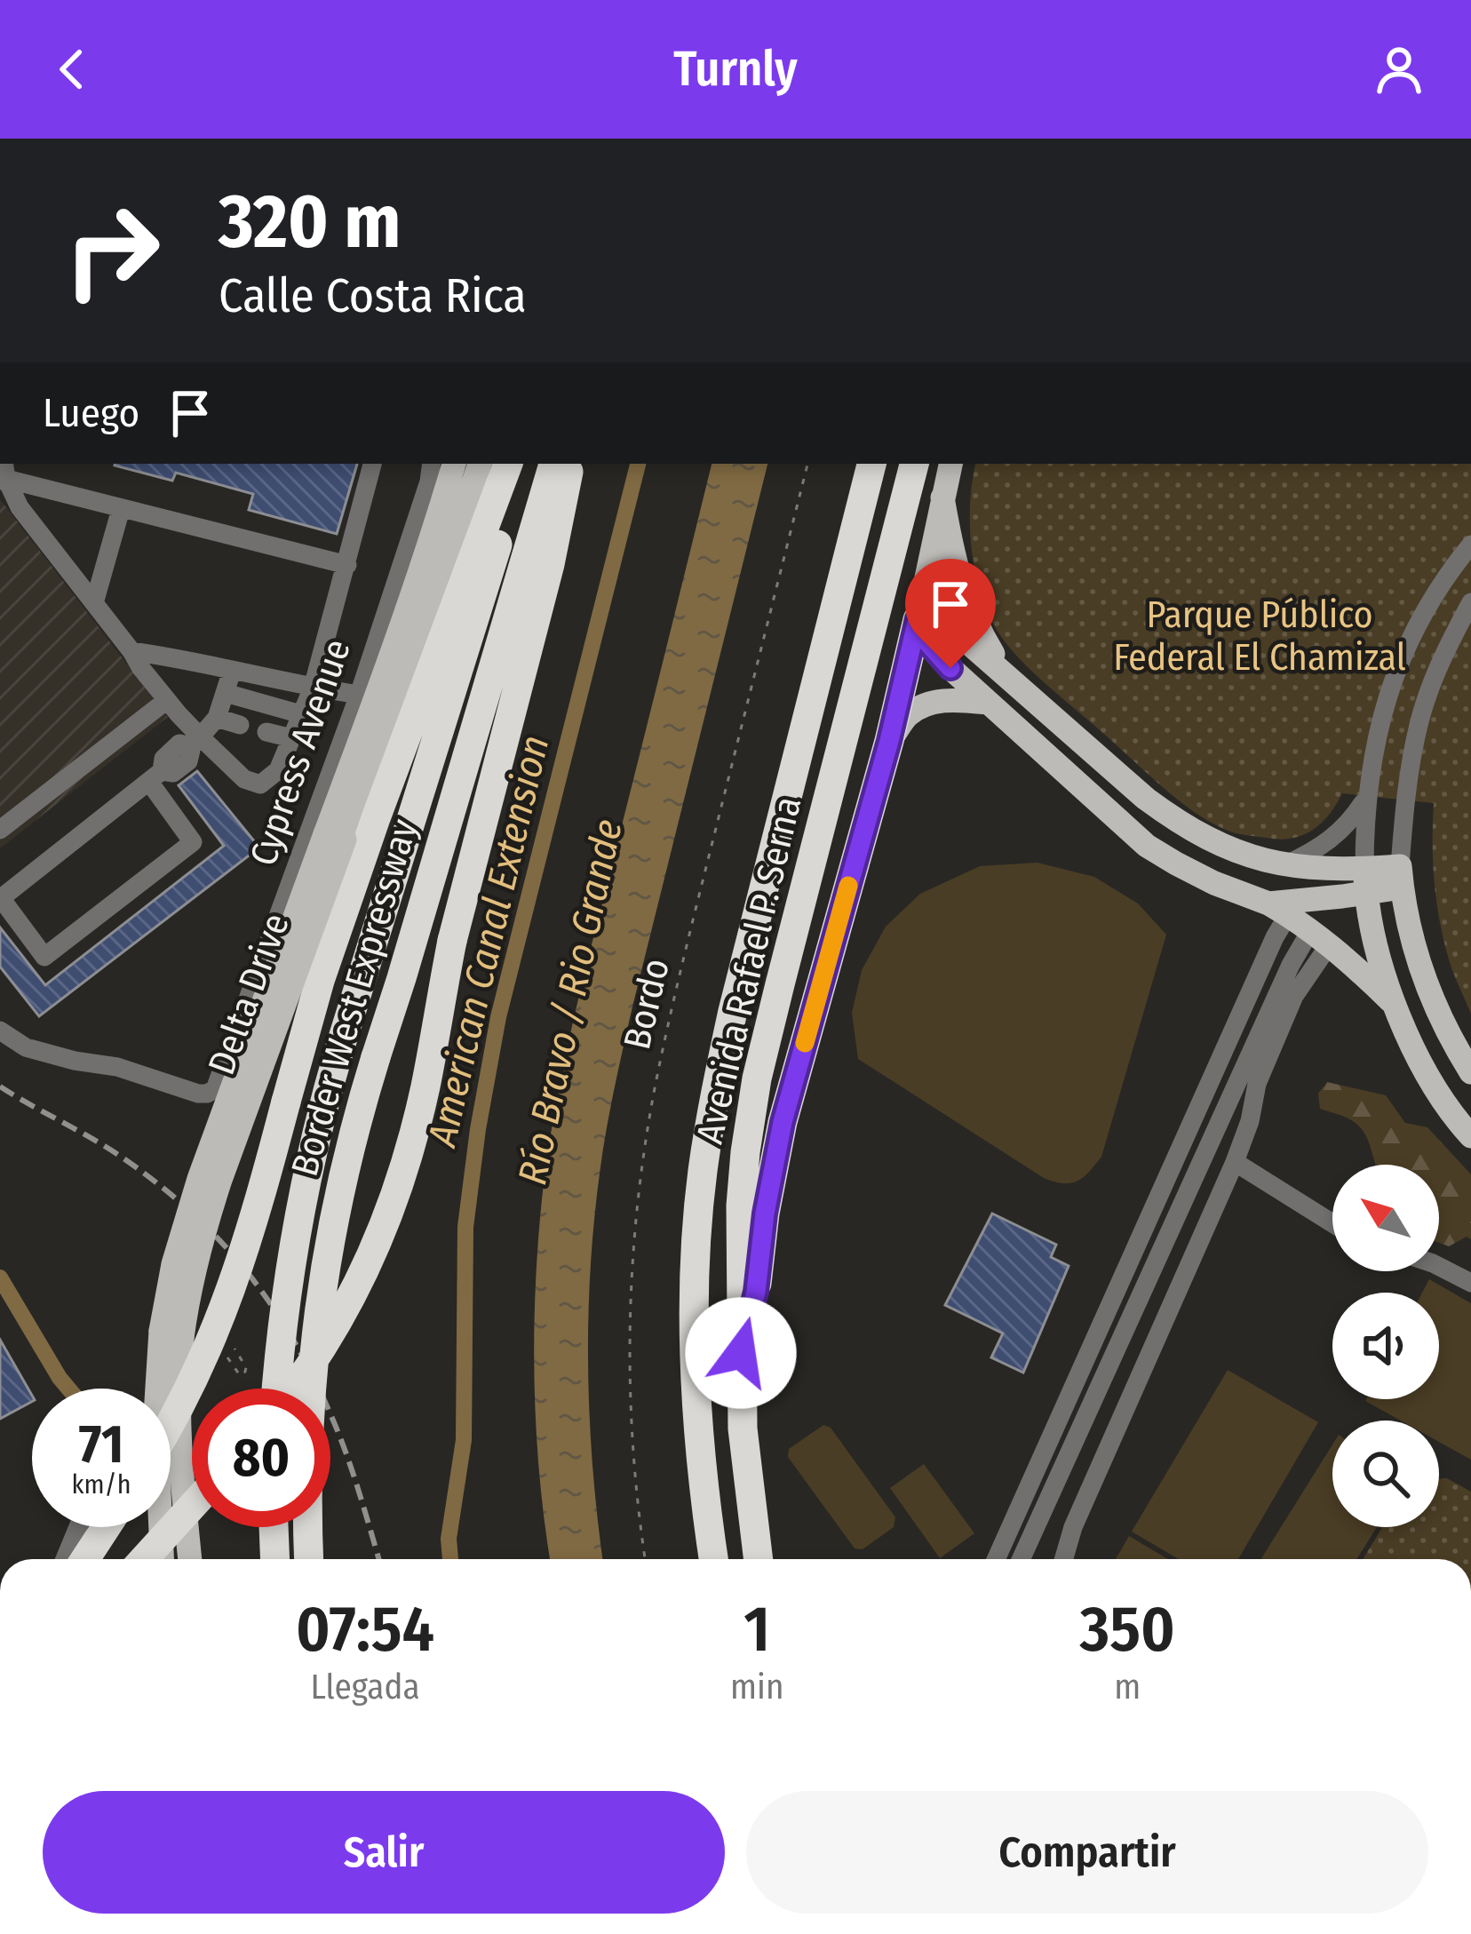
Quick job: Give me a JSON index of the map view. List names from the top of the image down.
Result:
{
  "streets": {
    "highway": ["Avenida Rafael P. Serna", "Border West Expressway"],
    "main road": ["Delta Drive"],
    "street": ["Cypress Avenue"],
    "path": ["Bordo"]
  },
  "water": ["American Canal Extension", "Río Bravo / Rio Grande"],
  "parks": ["Parque Público Federal El Chamizal"],
  "north": "top left",
  "page": {
    "header": "Turnly",
    "turn": ["320 m", "Calle Costa Rica"],
    "then": "Luego",
    "speed": "71 km/h",
    "limit": "80",
    "eta": [
      "07:54",
      "Llegada",
      "1",
      "min",
      "350",
      "m"
    ],
    "buttons": ["Salir", "Compartir"]
  }
}
